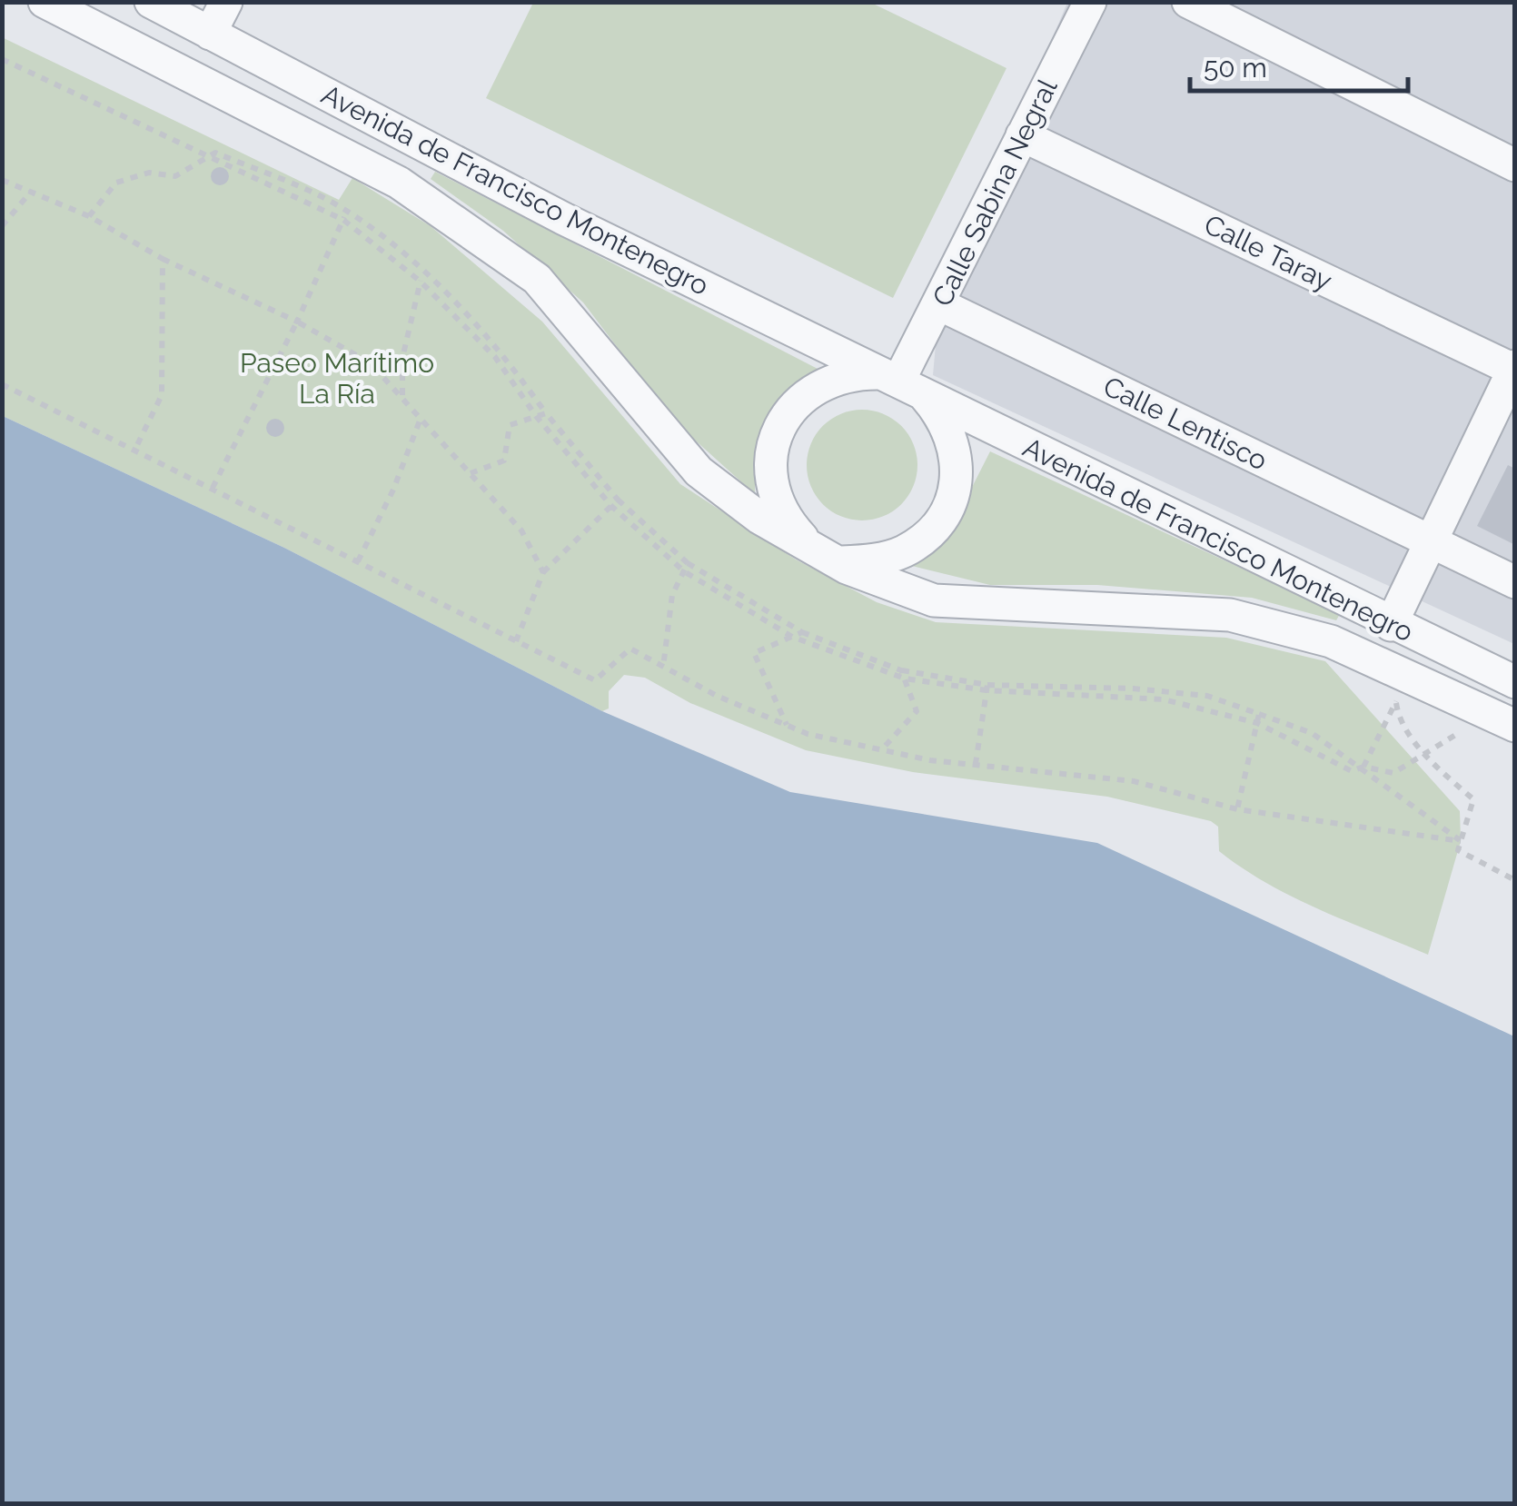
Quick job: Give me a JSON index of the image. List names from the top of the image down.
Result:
{
  "streets": {
    "street": [
      "Avenida de Francisco Montenegro",
      "Calle Sabina Negral",
      "Calle Taray",
      "Calle Lentisco"
    ]
  },
  "crossings": [
    ["Avenida de Francisco Montenegro", "Calle Sabina Negral"],
    ["Calle Sabina Negral", "Calle Taray"],
    ["Calle Sabina Negral", "Calle Lentisco"]
  ],
  "parks": ["Paseo Marítimo La Ría"],
  "scale_bar": "50 m"
}
